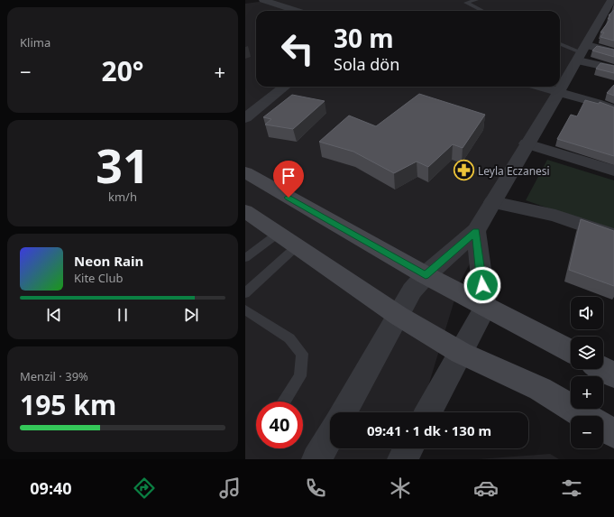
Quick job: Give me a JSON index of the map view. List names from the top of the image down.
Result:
{
  "places": {
    "pharmacy": ["Leyla Eczanesi"]
  },
  "page": {
    "tile": [
      "Klima",
      ["31", "km/h"],
      ["Menzil · 39%", "195 km"]
    ],
    "turn": ["30 m", "Sola dön"],
    "heat": ["−", "20°", "+"],
    "song": ["Neon Rain", "Kite Club"],
    "map_buttons": ["+", "−"],
    "limit": "40",
    "trip": "09:41 · 1 dk · 130 m",
    "tabs": "09:40"
  }
}
